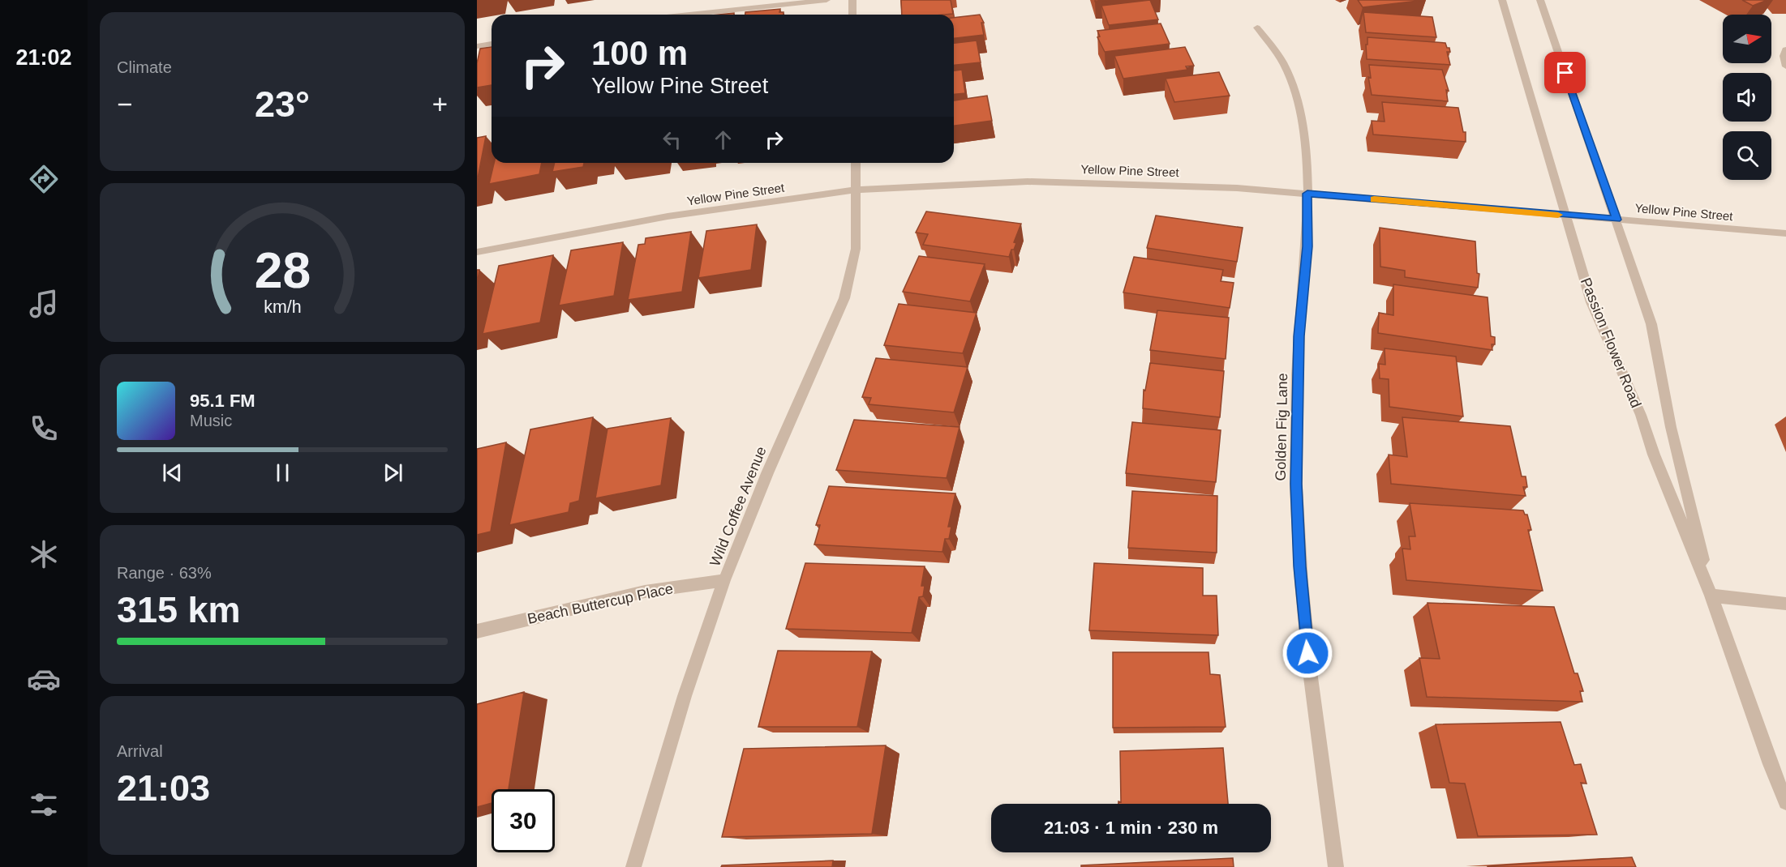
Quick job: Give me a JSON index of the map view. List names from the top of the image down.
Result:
{
  "streets": {
    "street": [
      "Yellow Pine Street",
      "Passion Flower Road",
      "Golden Fig Lane",
      "Wild Coffee Avenue",
      "Beach Buttercup Place"
    ]
  },
  "crossings": [
    ["Yellow Pine Street", "Passion Flower Road"],
    ["Yellow Pine Street", "Golden Fig Lane"],
    ["Yellow Pine Street", "Wild Coffee Avenue"],
    ["Wild Coffee Avenue", "Beach Buttercup Place"]
  ],
  "north": "right",
  "page": {
    "tabs": "21:02",
    "tile": [
      "Climate",
      ["Range · 63%", "315 km"],
      ["Arrival", "21:03"]
    ],
    "turn": ["100 m", "Yellow Pine Street"],
    "heat": ["−", "23°", "+"],
    "song": ["95.1 FM", "Music"],
    "limit": "30",
    "trip": "21:03 · 1 min · 230 m",
    "gauge": ["28", "km/h"]
  }
}
